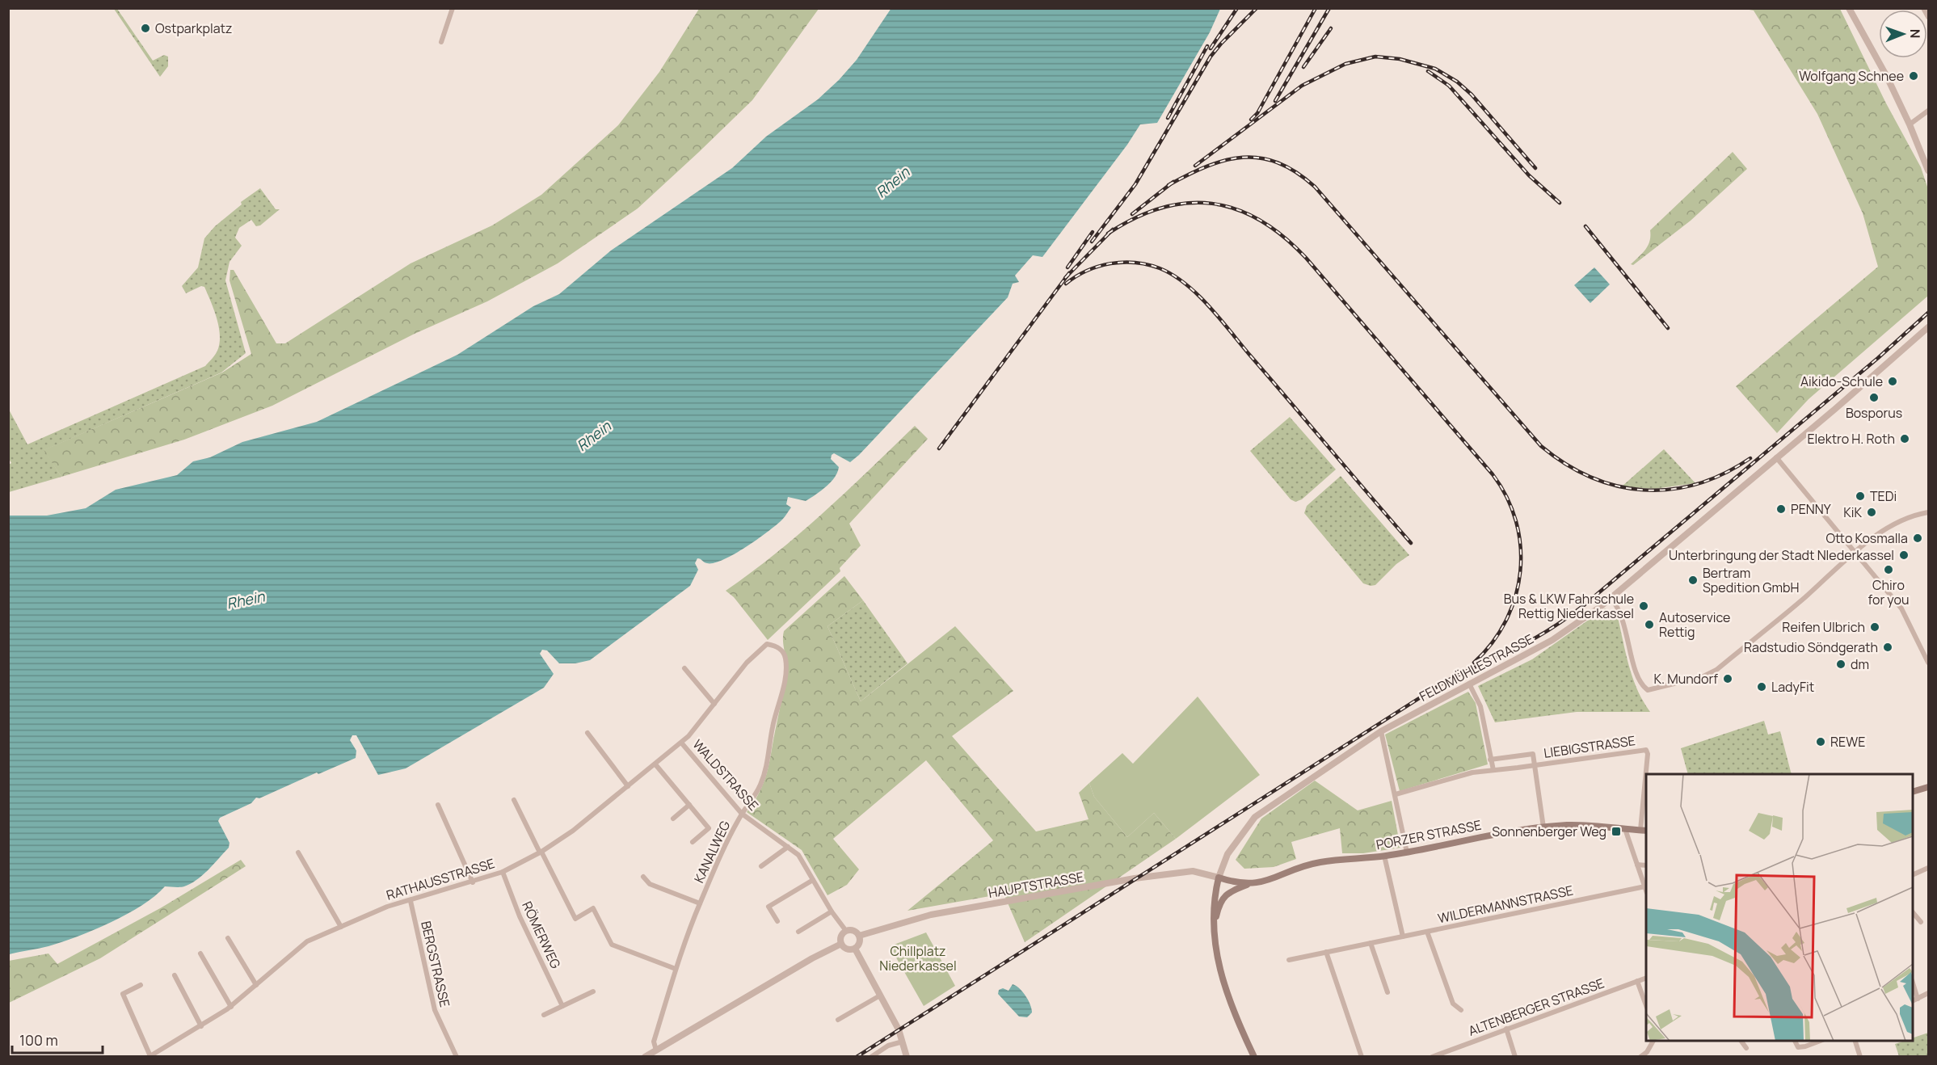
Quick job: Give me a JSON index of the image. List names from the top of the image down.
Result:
{
  "streets": {
    "main road": ["PORZER STRASSE"],
    "street": [
      "FELDMÜHLESTRASSE",
      "LIEBIGSTRASSE",
      "WALDSTRASSE",
      "KANALWEG",
      "RATHAUSSTRASSE",
      "HAUPTSTRASSE",
      "WILDERMANNSTRASSE",
      "RÖMERWEG",
      "BERGSTRASSE",
      "ALTENBERGER STRASSE"
    ]
  },
  "crossings": [
    ["FELDMÜHLESTRASSE", "PORZER STRASSE"],
    ["FELDMÜHLESTRASSE", "HAUPTSTRASSE"],
    ["LIEBIGSTRASSE", "PORZER STRASSE"],
    ["WALDSTRASSE", "KANALWEG"],
    ["WALDSTRASSE", "RATHAUSSTRASSE"],
    ["WALDSTRASSE", "HAUPTSTRASSE"],
    ["PORZER STRASSE", "HAUPTSTRASSE"],
    ["KANALWEG", "RATHAUSSTRASSE"],
    ["RATHAUSSTRASSE", "RÖMERWEG"],
    ["RATHAUSSTRASSE", "BERGSTRASSE"]
  ],
  "water": ["Rhein"],
  "parks": ["Chillplatz Niederkassel"],
  "places": {
    "other": [
      "Ostparkplatz",
      "Wolfgang Schnee",
      "Aikido-Schule",
      "Bosporus",
      "Elektro H. Roth",
      "TEDi",
      "PENNY",
      "KiK",
      "Otto Kosmalla",
      "Unterbringung der Stadt NIederkassel",
      "Chiro for you",
      "Bertram Spedition GmbH",
      "Bus & LKW Fahrschule Rettig Niederkassel",
      "Autoservice Rettig",
      "Reifen Ulbrich",
      "Radstudio Söndgerath",
      "dm",
      "K. Mundorf",
      "LadyFit",
      "REWE"
    ],
    "transit": ["Sonnenberger Weg"]
  },
  "scale_bar": "100 m",
  "north": "right"
}
